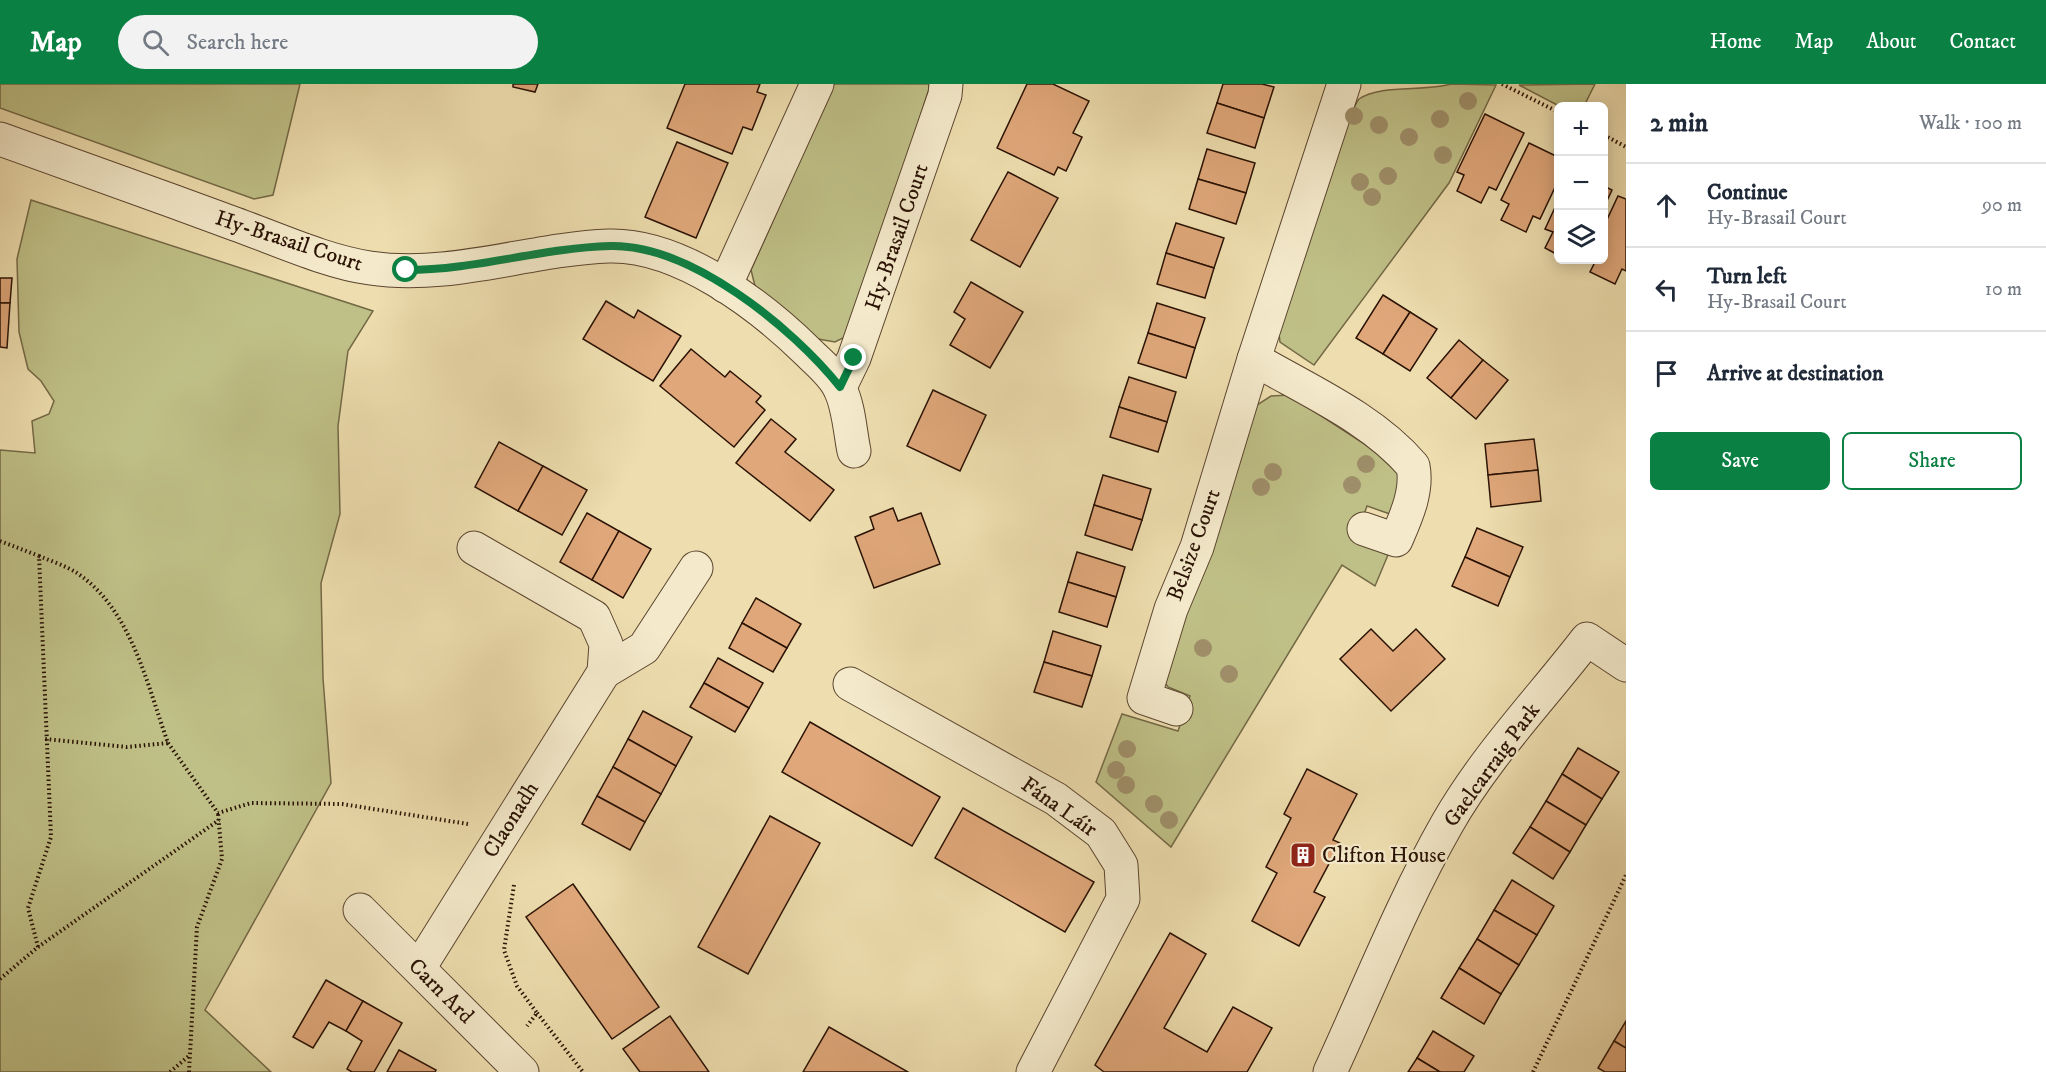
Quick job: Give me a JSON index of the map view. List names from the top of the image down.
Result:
{
  "streets": {
    "street": [
      "Hy-Brasail Court",
      "Belsize Court",
      "Gaelcarraig Park",
      "Fána Láir",
      "Claonadh",
      "Carn Ard"
    ]
  },
  "crossings": [
    ["Claonadh", "Carn Ard"]
  ],
  "places": {
    "building": ["Clifton House"]
  },
  "page": {
    "header": "Map",
    "search": "Search here",
    "nav": [
      "Home",
      "Map",
      "About",
      "Contact"
    ],
    "heading": ["2 min", "Walk · 100 m"],
    "map_buttons": ["+", "−"],
    "list": [
      ["Continue", "Hy-Brasail Court", "90 m"],
      ["Turn left", "Hy-Brasail Court", "10 m"],
      "Arrive at destination"
    ],
    "buttons": ["Save", "Share"]
  }
}
